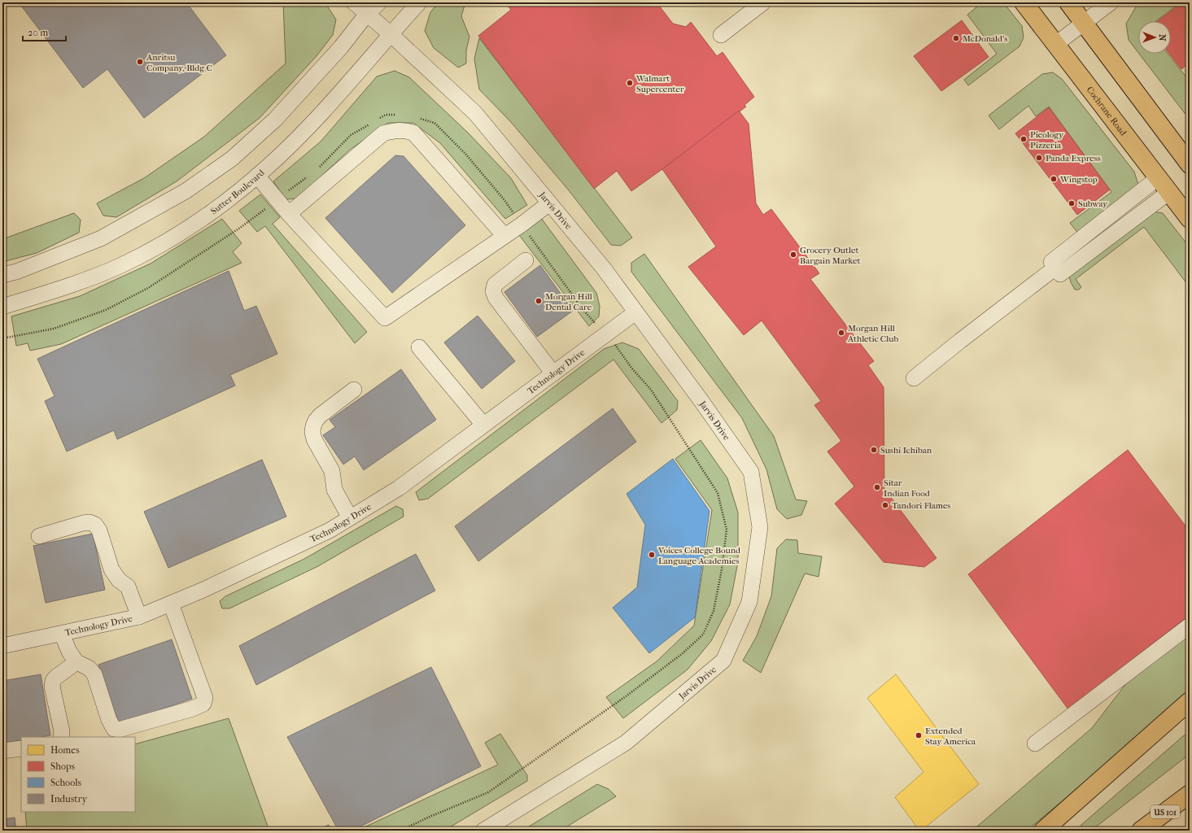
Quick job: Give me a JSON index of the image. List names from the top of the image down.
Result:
{
  "streets": {
    "main road": ["Cochrane Road", "US 101"],
    "street": ["Sutter Boulevard", "Jarvis Drive", "Technology Drive"]
  },
  "crossings": [
    ["Sutter Boulevard", "Jarvis Drive"],
    ["Jarvis Drive", "Technology Drive"]
  ],
  "places": [
    "McDonald's",
    "Anritsu Company, Bldg C",
    "Walmart Supercenter",
    "Pieology Pizzeria",
    "Panda Express",
    "Wingstop",
    "Subway",
    "Grocery Outlet Bargain Market",
    "Morgan Hill Dental Care",
    "Morgan Hill Athletic Club",
    "Sushi Ichiban",
    "Sitar Indian Food",
    "Tandori Flames",
    "Voices College Bound Language Academies",
    "Extended Stay America"
  ],
  "legend": [
    "Homes",
    "Shops",
    "Schools",
    "Industry"
  ],
  "scale_bar": "20 m",
  "north": "right"
}
